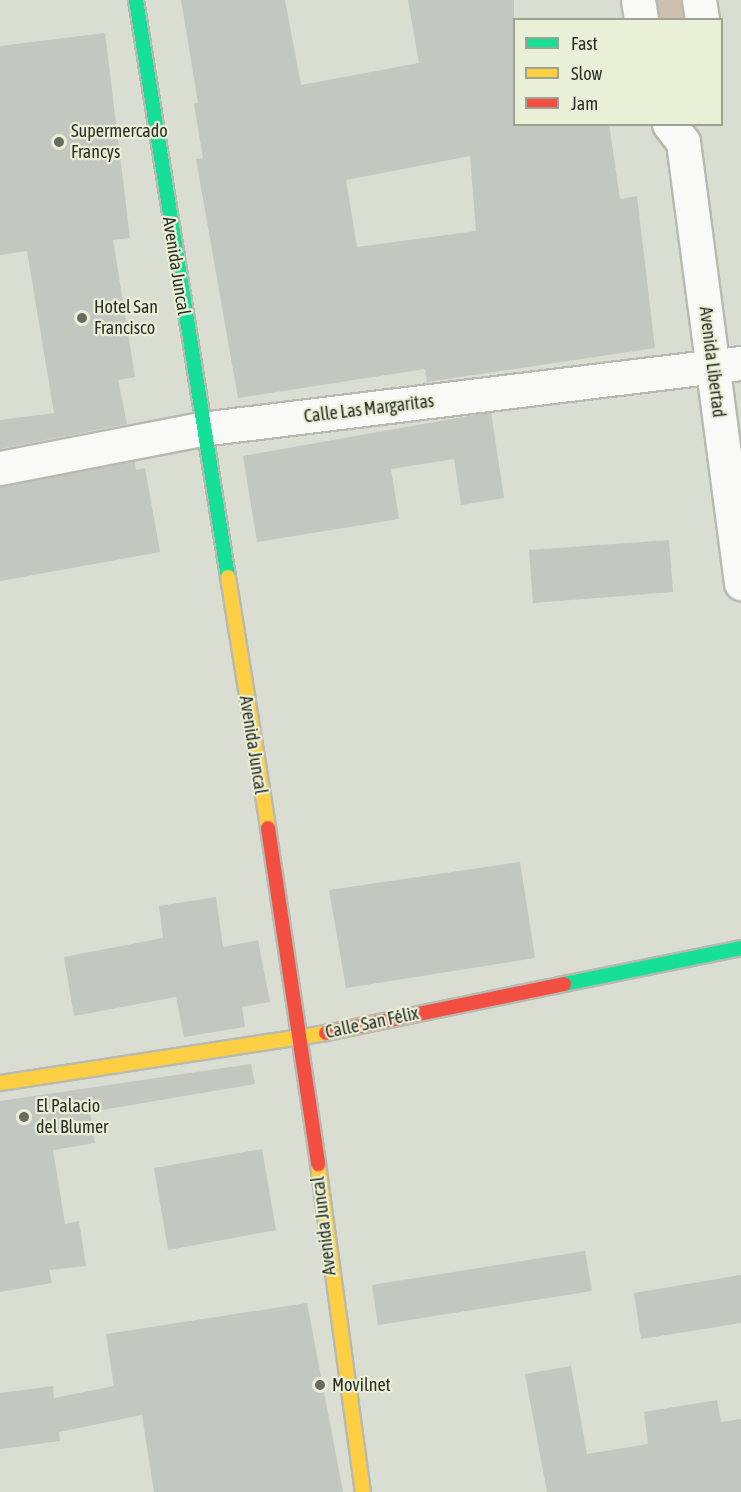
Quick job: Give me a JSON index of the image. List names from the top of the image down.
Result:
{
  "streets": {
    "street": [
      "Avenida Juncal",
      "Avenida Libertad",
      "Calle Las Margaritas",
      "Calle San Félix"
    ]
  },
  "crossings": [
    ["Avenida Juncal", "Calle Las Margaritas"],
    ["Avenida Juncal", "Calle San Félix"],
    ["Avenida Libertad", "Calle Las Margaritas"]
  ],
  "places": [
    "Supermercado Francys",
    "Hotel San Francisco",
    "El Palacio del Blumer",
    "Movilnet"
  ],
  "legend": ["Fast", "Slow", "Jam"]
}
